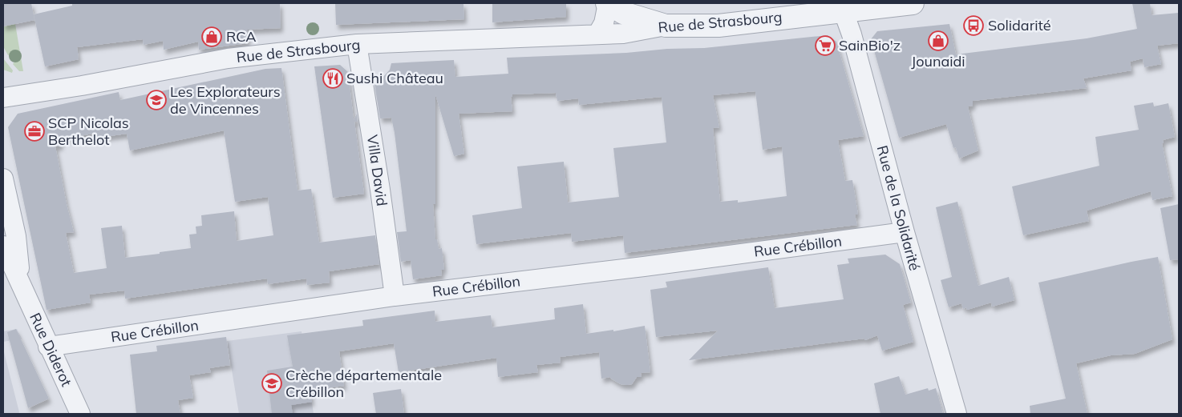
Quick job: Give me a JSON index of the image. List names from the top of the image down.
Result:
{
  "streets": {
    "street": [
      "Rue de Strasbourg",
      "Villa David",
      "Rue de la Solidarité",
      "Rue Crébillon",
      "Rue Diderot"
    ]
  },
  "crossings": [
    ["Rue de Strasbourg", "Villa David"],
    ["Rue de Strasbourg", "Rue de la Solidarité"],
    ["Villa David", "Rue Crébillon"],
    ["Rue de la Solidarité", "Rue Crébillon"],
    ["Rue Crébillon", "Rue Diderot"]
  ],
  "places": {
    "bus stop": ["Solidarité"],
    "shop": ["RCA", "Jounaidi"],
    "supermarket": ["SainBio'z"],
    "restaurant": ["Sushi Château"],
    "school or university": ["Les Explorateurs de Vincennes", "Crèche départementale Crébillon"],
    "office": ["SCP Nicolas Berthelot"]
  }
}
